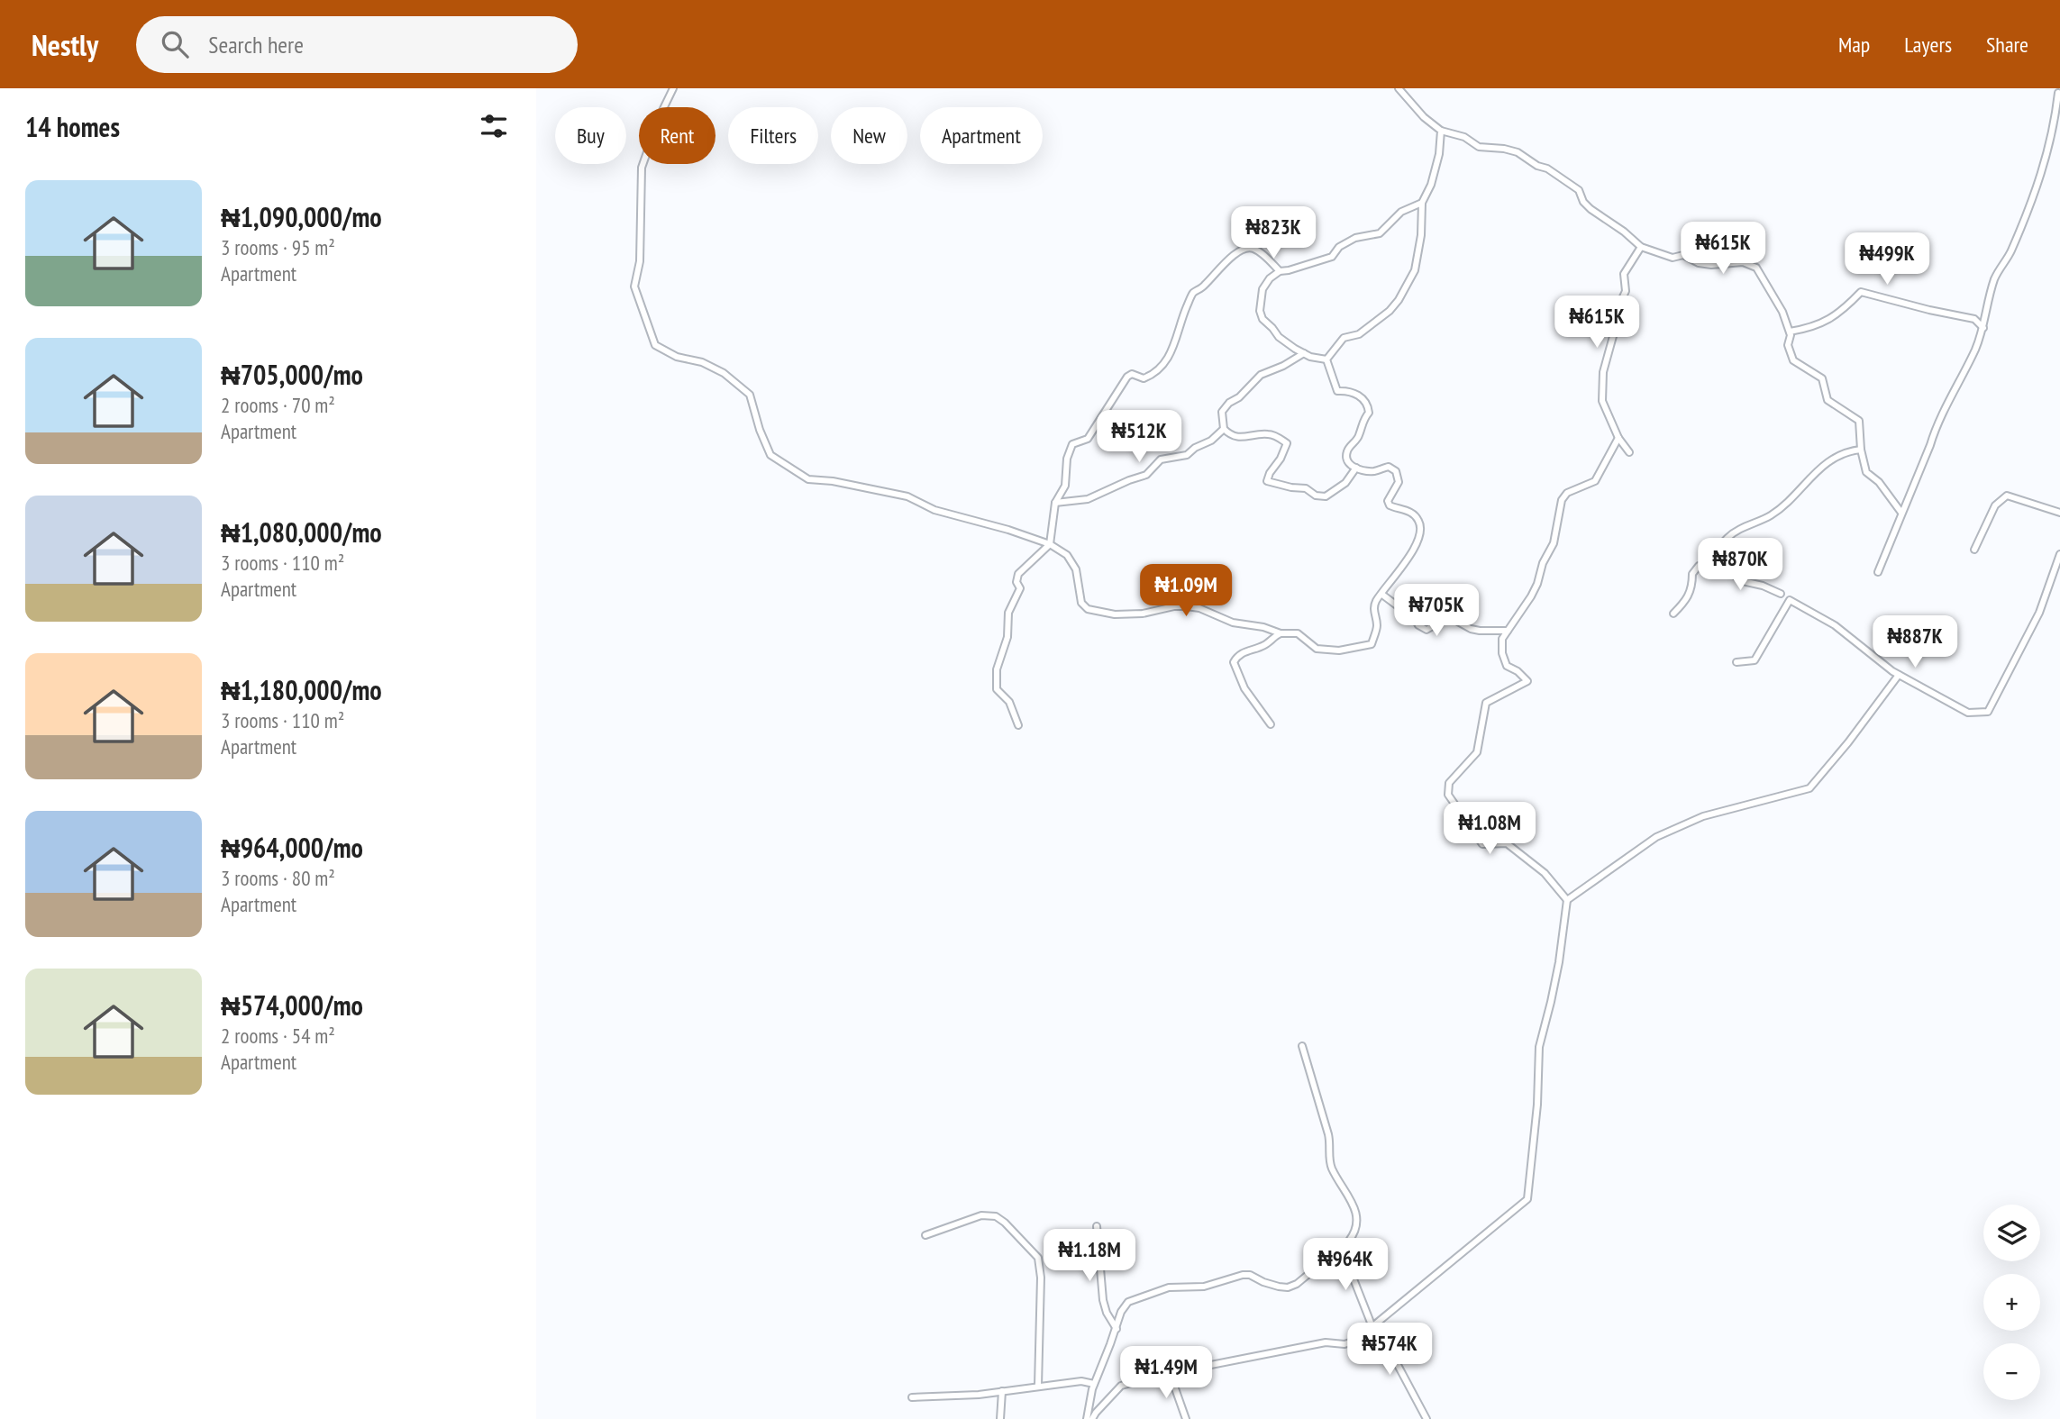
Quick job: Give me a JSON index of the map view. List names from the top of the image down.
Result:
{
  "page": {
    "header": "Nestly",
    "search": "Search here",
    "nav": ["Map", "Layers", "Share"],
    "heading": "14 homes",
    "chip": [
      "Buy",
      "Rent",
      "Filters",
      "New",
      "Apartment"
    ],
    "list": [
      {
        "name": "₦1,090,000/mo",
        "note": "3 rooms · 95 m² · Apartment"
      },
      {
        "name": "₦705,000/mo",
        "note": "2 rooms · 70 m² · Apartment"
      },
      {
        "name": "₦1,080,000/mo",
        "note": "3 rooms · 110 m² · Apartment"
      },
      {
        "name": "₦1,180,000/mo",
        "note": "3 rooms · 110 m² · Apartment"
      },
      {
        "name": "₦964,000/mo",
        "note": "3 rooms · 80 m² · Apartment"
      },
      {
        "name": "₦574,000/mo",
        "note": "2 rooms · 54 m² · Apartment"
      }
    ],
    "price": [
      "₦823K",
      "₦615K",
      "₦499K",
      "₦615K",
      "₦512K",
      "₦870K",
      "₦1.09M",
      "₦705K",
      "₦887K",
      "₦1.08M",
      "₦1.18M",
      "₦964K",
      "₦574K",
      "₦1.49M"
    ],
    "map_buttons": ["+", "−"]
  }
}
